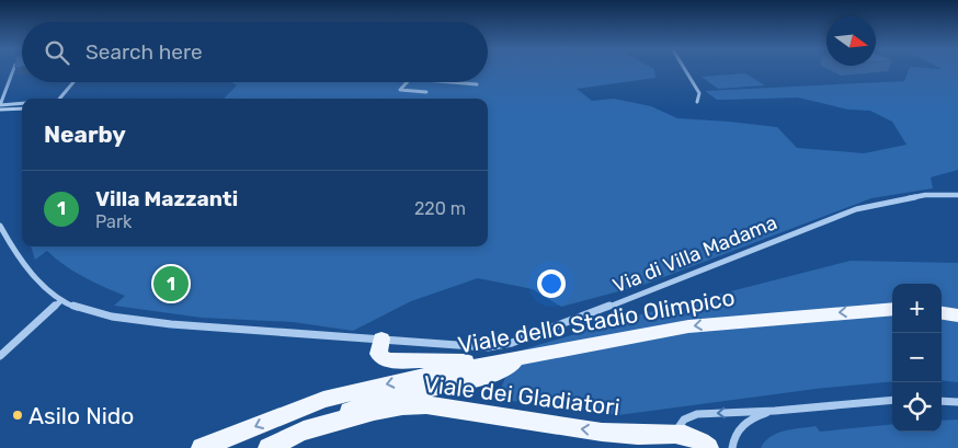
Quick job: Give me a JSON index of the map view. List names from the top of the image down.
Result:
{
  "streets": {
    "main road": ["Viale dello Stadio Olimpico", "Viale dei Gladiatori"],
    "street": ["Via di Villa Madama"]
  },
  "places": ["Asilo Nido"],
  "north": "right",
  "page": {
    "search": "Search here",
    "heading": "Nearby",
    "list": [
      {
        "mark": "1",
        "name": "Villa Mazzanti",
        "note": "Park",
        "value": "220 m"
      }
    ],
    "pins": "1",
    "map_buttons": ["+", "−"]
  }
}
